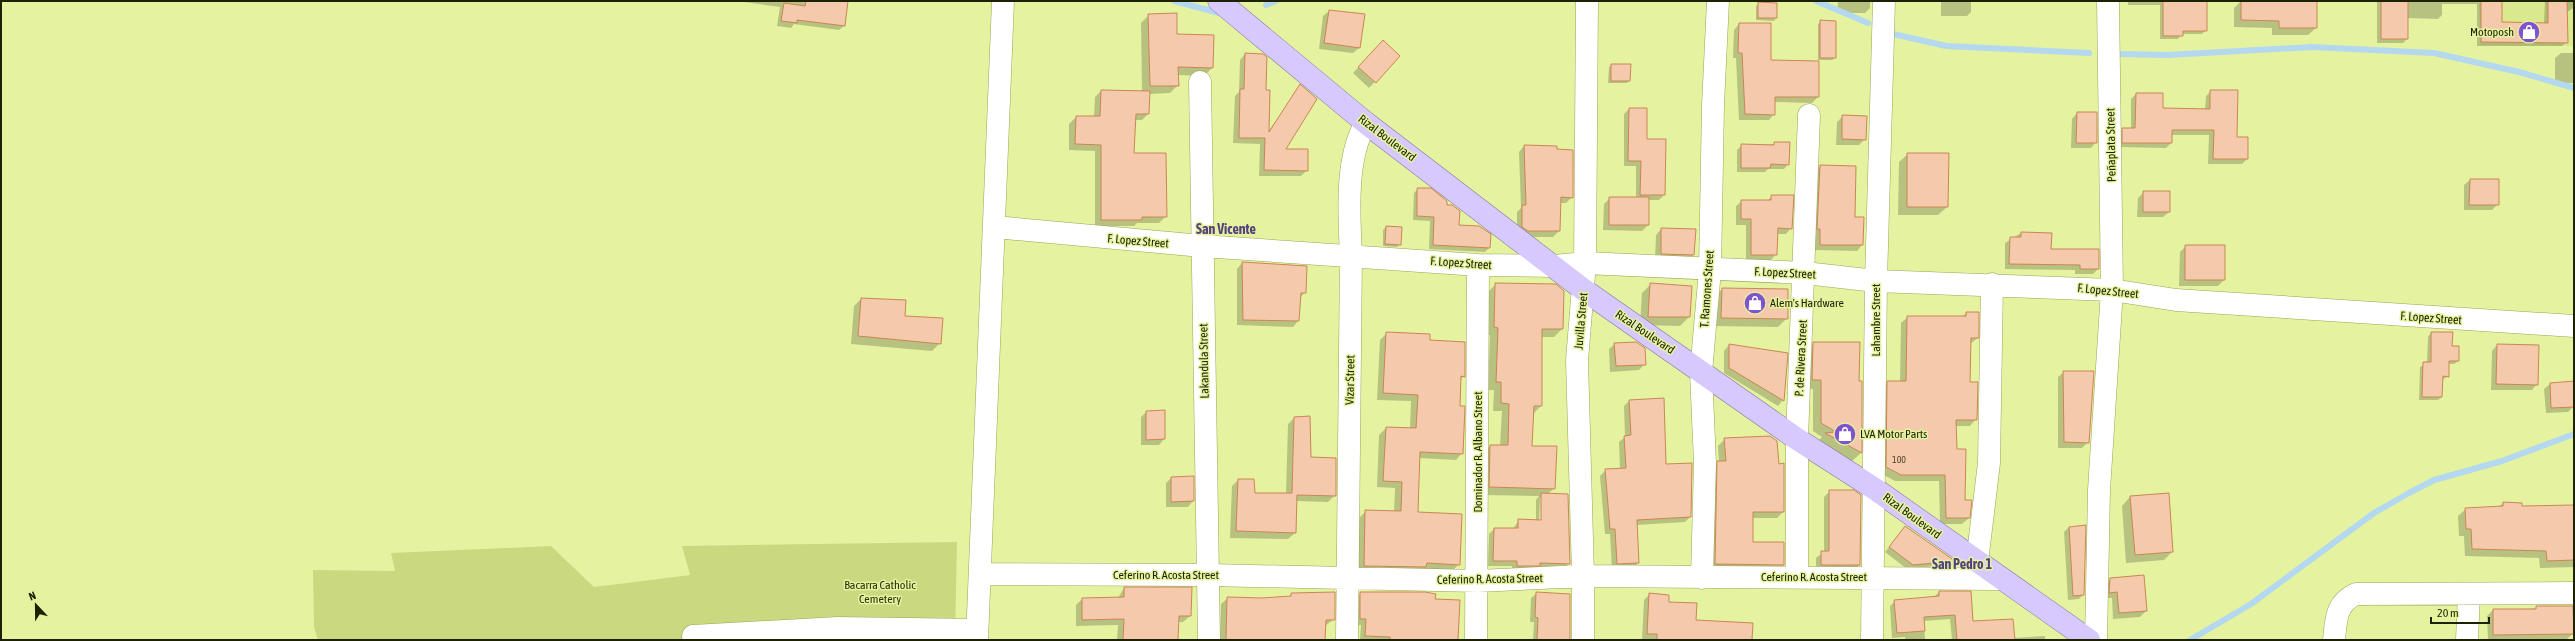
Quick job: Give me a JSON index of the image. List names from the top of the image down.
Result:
{
  "streets": {
    "main road": ["Rizal Boulevard"],
    "street": [
      "Peñaplata Street",
      "F. Lopez Street",
      "T. Ramones Street",
      "Lahambre Street",
      "Juvilla Street",
      "P. de Rivera Street",
      "Lakandula Street",
      "Vizar Street",
      "Dominador R. Albano Street",
      "Ceferino R. Acosta Street"
    ]
  },
  "crossings": [
    ["Rizal Boulevard", "F. Lopez Street"],
    ["Rizal Boulevard", "T. Ramones Street"],
    ["Rizal Boulevard", "Lahambre Street"],
    ["Rizal Boulevard", "Juvilla Street"],
    ["Rizal Boulevard", "P. de Rivera Street"],
    ["Rizal Boulevard", "Vizar Street"],
    ["Rizal Boulevard", "Ceferino R. Acosta Street"],
    ["Peñaplata Street", "F. Lopez Street"],
    ["F. Lopez Street", "T. Ramones Street"],
    ["F. Lopez Street", "Lahambre Street"],
    ["F. Lopez Street", "Juvilla Street"],
    ["F. Lopez Street", "P. de Rivera Street"],
    ["F. Lopez Street", "Lakandula Street"],
    ["F. Lopez Street", "Vizar Street"],
    ["F. Lopez Street", "Dominador R. Albano Street"],
    ["T. Ramones Street", "Ceferino R. Acosta Street"],
    ["Lahambre Street", "Ceferino R. Acosta Street"],
    ["Juvilla Street", "Ceferino R. Acosta Street"],
    ["P. de Rivera Street", "Ceferino R. Acosta Street"],
    ["Lakandula Street", "Ceferino R. Acosta Street"],
    ["Vizar Street", "Ceferino R. Acosta Street"],
    ["Dominador R. Albano Street", "Ceferino R. Acosta Street"]
  ],
  "districts": ["San Vicente", "San Pedro 1"],
  "parks": ["Bacarra Catholic Cemetery"],
  "places": {
    "shop": ["Motoposh", "Alem's Hardware", "LVA Motor Parts"]
  },
  "house_numbers": ["100"],
  "scale_bar": "20 m",
  "north": "top"
}
